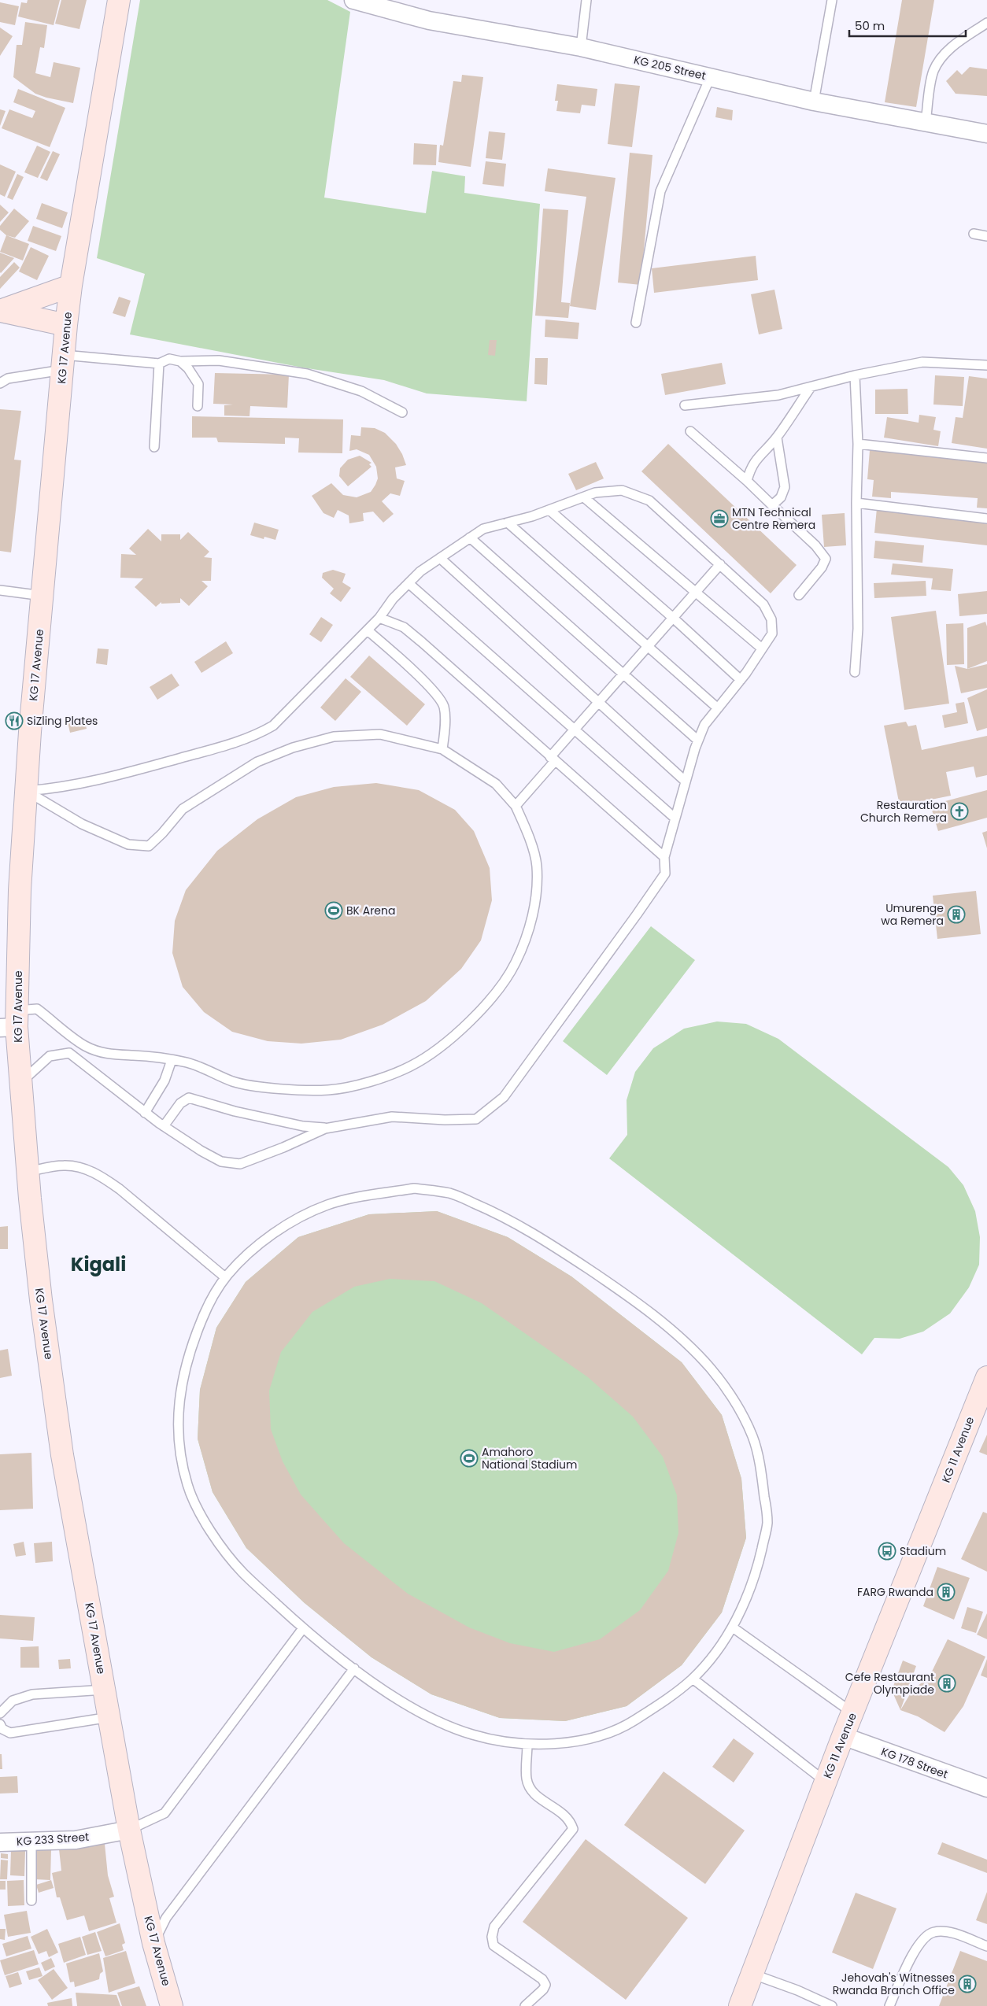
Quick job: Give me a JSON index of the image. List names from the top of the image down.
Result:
{
  "streets": {
    "street": [
      "KG 205 Street",
      "KG 17 Avenue",
      "KG 11 Avenue",
      "KG 178 Street",
      "KG 233 Street"
    ]
  },
  "crossings": [
    ["KG 17 Avenue", "KG 233 Street"],
    ["KG 11 Avenue", "KG 178 Street"]
  ],
  "districts": ["Kigali"],
  "places": {
    "office": ["MTN Technical Centre Remera"],
    "restaurant": ["SiZling Plates"],
    "church": ["Restauration Church Remera"],
    "sports": ["BK Arena", "Amahoro National Stadium"],
    "building": [
      "Umurenge wa Remera",
      "FARG Rwanda",
      "Cefe Restaurant Olympiade",
      "Jehovah's Witnesses Rwanda Branch Office"
    ],
    "bus stop": ["Stadium"]
  },
  "scale_bar": "50 m"
}
